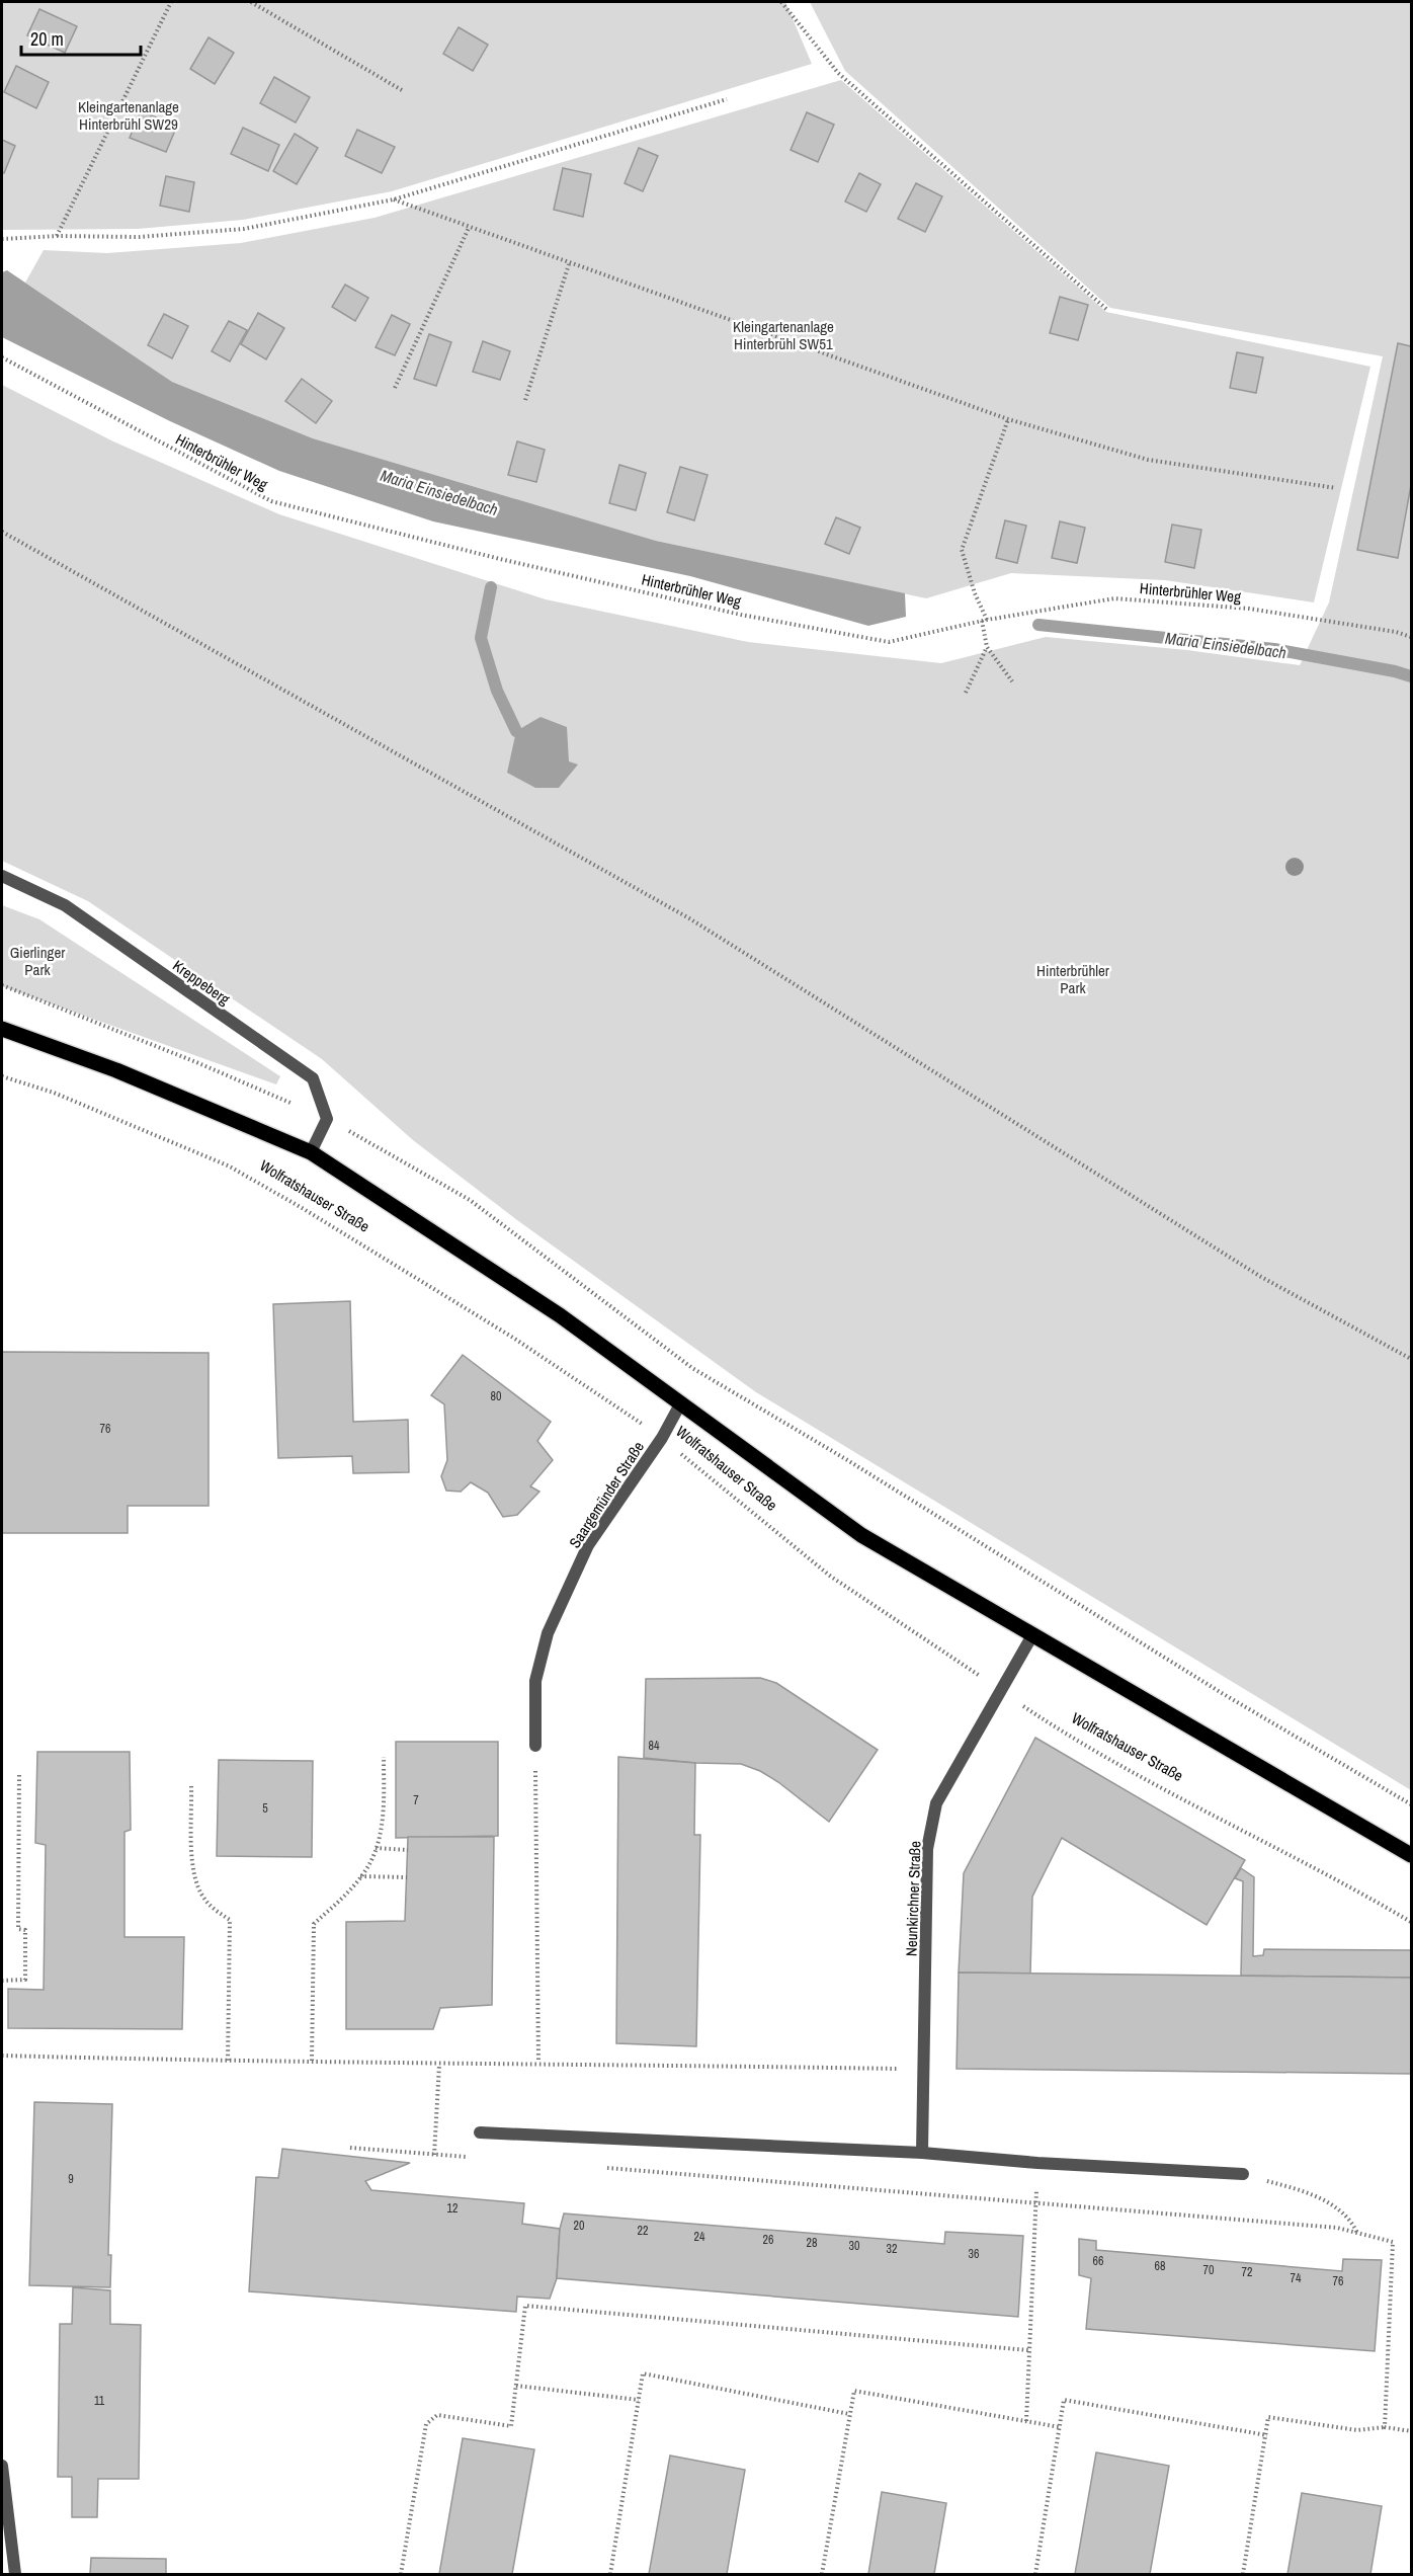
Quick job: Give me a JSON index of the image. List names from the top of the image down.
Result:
{
  "streets": {
    "main road": ["Wolfratshauser Straße"],
    "street": ["Kreppeberg", "Saargemünder Straße", "Neunkirchner Straße"],
    "path": ["Hinterbrühler Weg"]
  },
  "crossings": [
    ["Wolfratshauser Straße", "Saargemünder Straße"],
    ["Wolfratshauser Straße", "Neunkirchner Straße"]
  ],
  "water": ["Maria Einsiedelbach"],
  "parks": [
    "Kleingartenanlage Hinterbrühl SW29",
    "Kleingartenanlage Hinterbrühl SW51",
    "Gierlinger Park",
    "Hinterbrühler Park"
  ],
  "house_numbers": [
    "80",
    "76",
    "84",
    "7",
    "5",
    "9",
    "12",
    "20",
    "22",
    "24",
    "26",
    "28",
    "30",
    "32",
    "36",
    "66",
    "68",
    "70",
    "72",
    "74",
    "76",
    "11"
  ],
  "scale_bar": "20 m"
}
